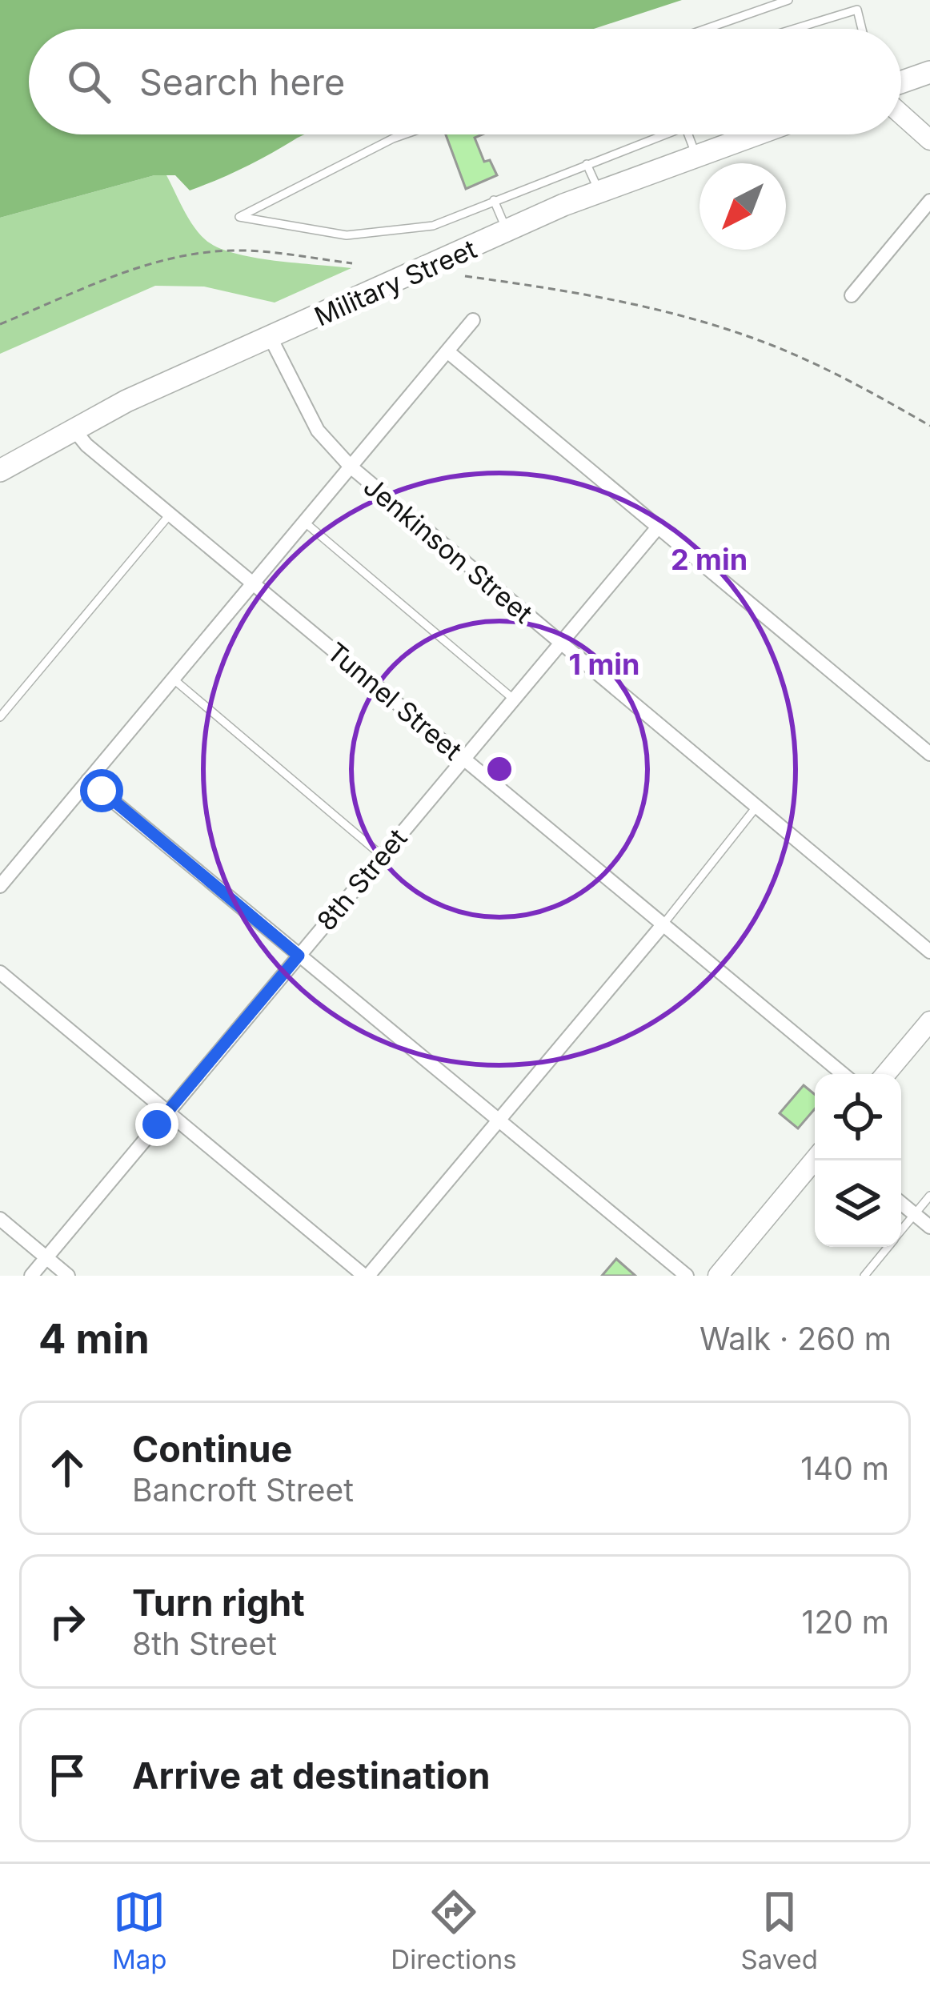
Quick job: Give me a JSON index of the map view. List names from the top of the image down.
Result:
{
  "streets": {
    "main road": ["Military Street"],
    "street": ["Jenkinson Street", "Tunnel Street", "8th Street"]
  },
  "crossings": [
    ["Military Street", "Jenkinson Street"],
    ["Military Street", "Tunnel Street"],
    ["Jenkinson Street", "8th Street"],
    ["Tunnel Street", "8th Street"]
  ],
  "north": "bottom left",
  "page": {
    "search": "Search here",
    "heading": ["4 min", "Walk · 260 m"],
    "list": [
      ["Continue", "Bancroft Street", "140 m"],
      ["Turn right", "8th Street", "120 m"],
      "Arrive at destination"
    ],
    "nav": ["Map", "Directions", "Saved"]
  },
  "rings": ["2 min", "1 min"]
}
